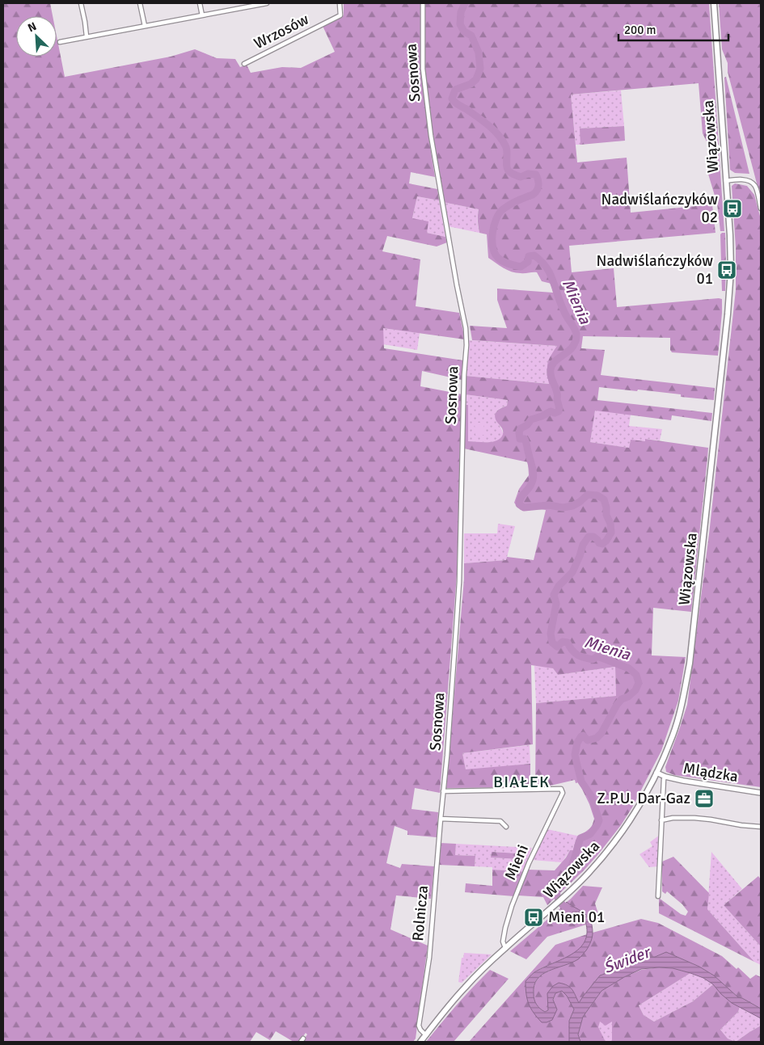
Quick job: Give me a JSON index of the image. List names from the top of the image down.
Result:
{
  "streets": {
    "main road": ["Wiązowska"],
    "street": [
      "Wrzosów",
      "Sosnowa",
      "Mlądzka",
      "Mieni",
      "Rolnicza"
    ]
  },
  "crossings": [
    ["Sosnowa", "Mieni"],
    ["Sosnowa", "Rolnicza"],
    ["Wiązowska", "Mlądzka"],
    ["Wiązowska", "Mieni"],
    ["Wiązowska", "Rolnicza"],
    ["Mieni", "Rolnicza"]
  ],
  "districts": ["BIAŁEK"],
  "water": ["Mienia", "Świder"],
  "places": {
    "bus stop": ["Nadwiślańczyków 02", "Nadwiślańczyków 01", "Mieni 01"],
    "office": ["Z.P.U. Dar-Gaz"]
  },
  "scale_bar": "200 m",
  "north": "top left"
}
